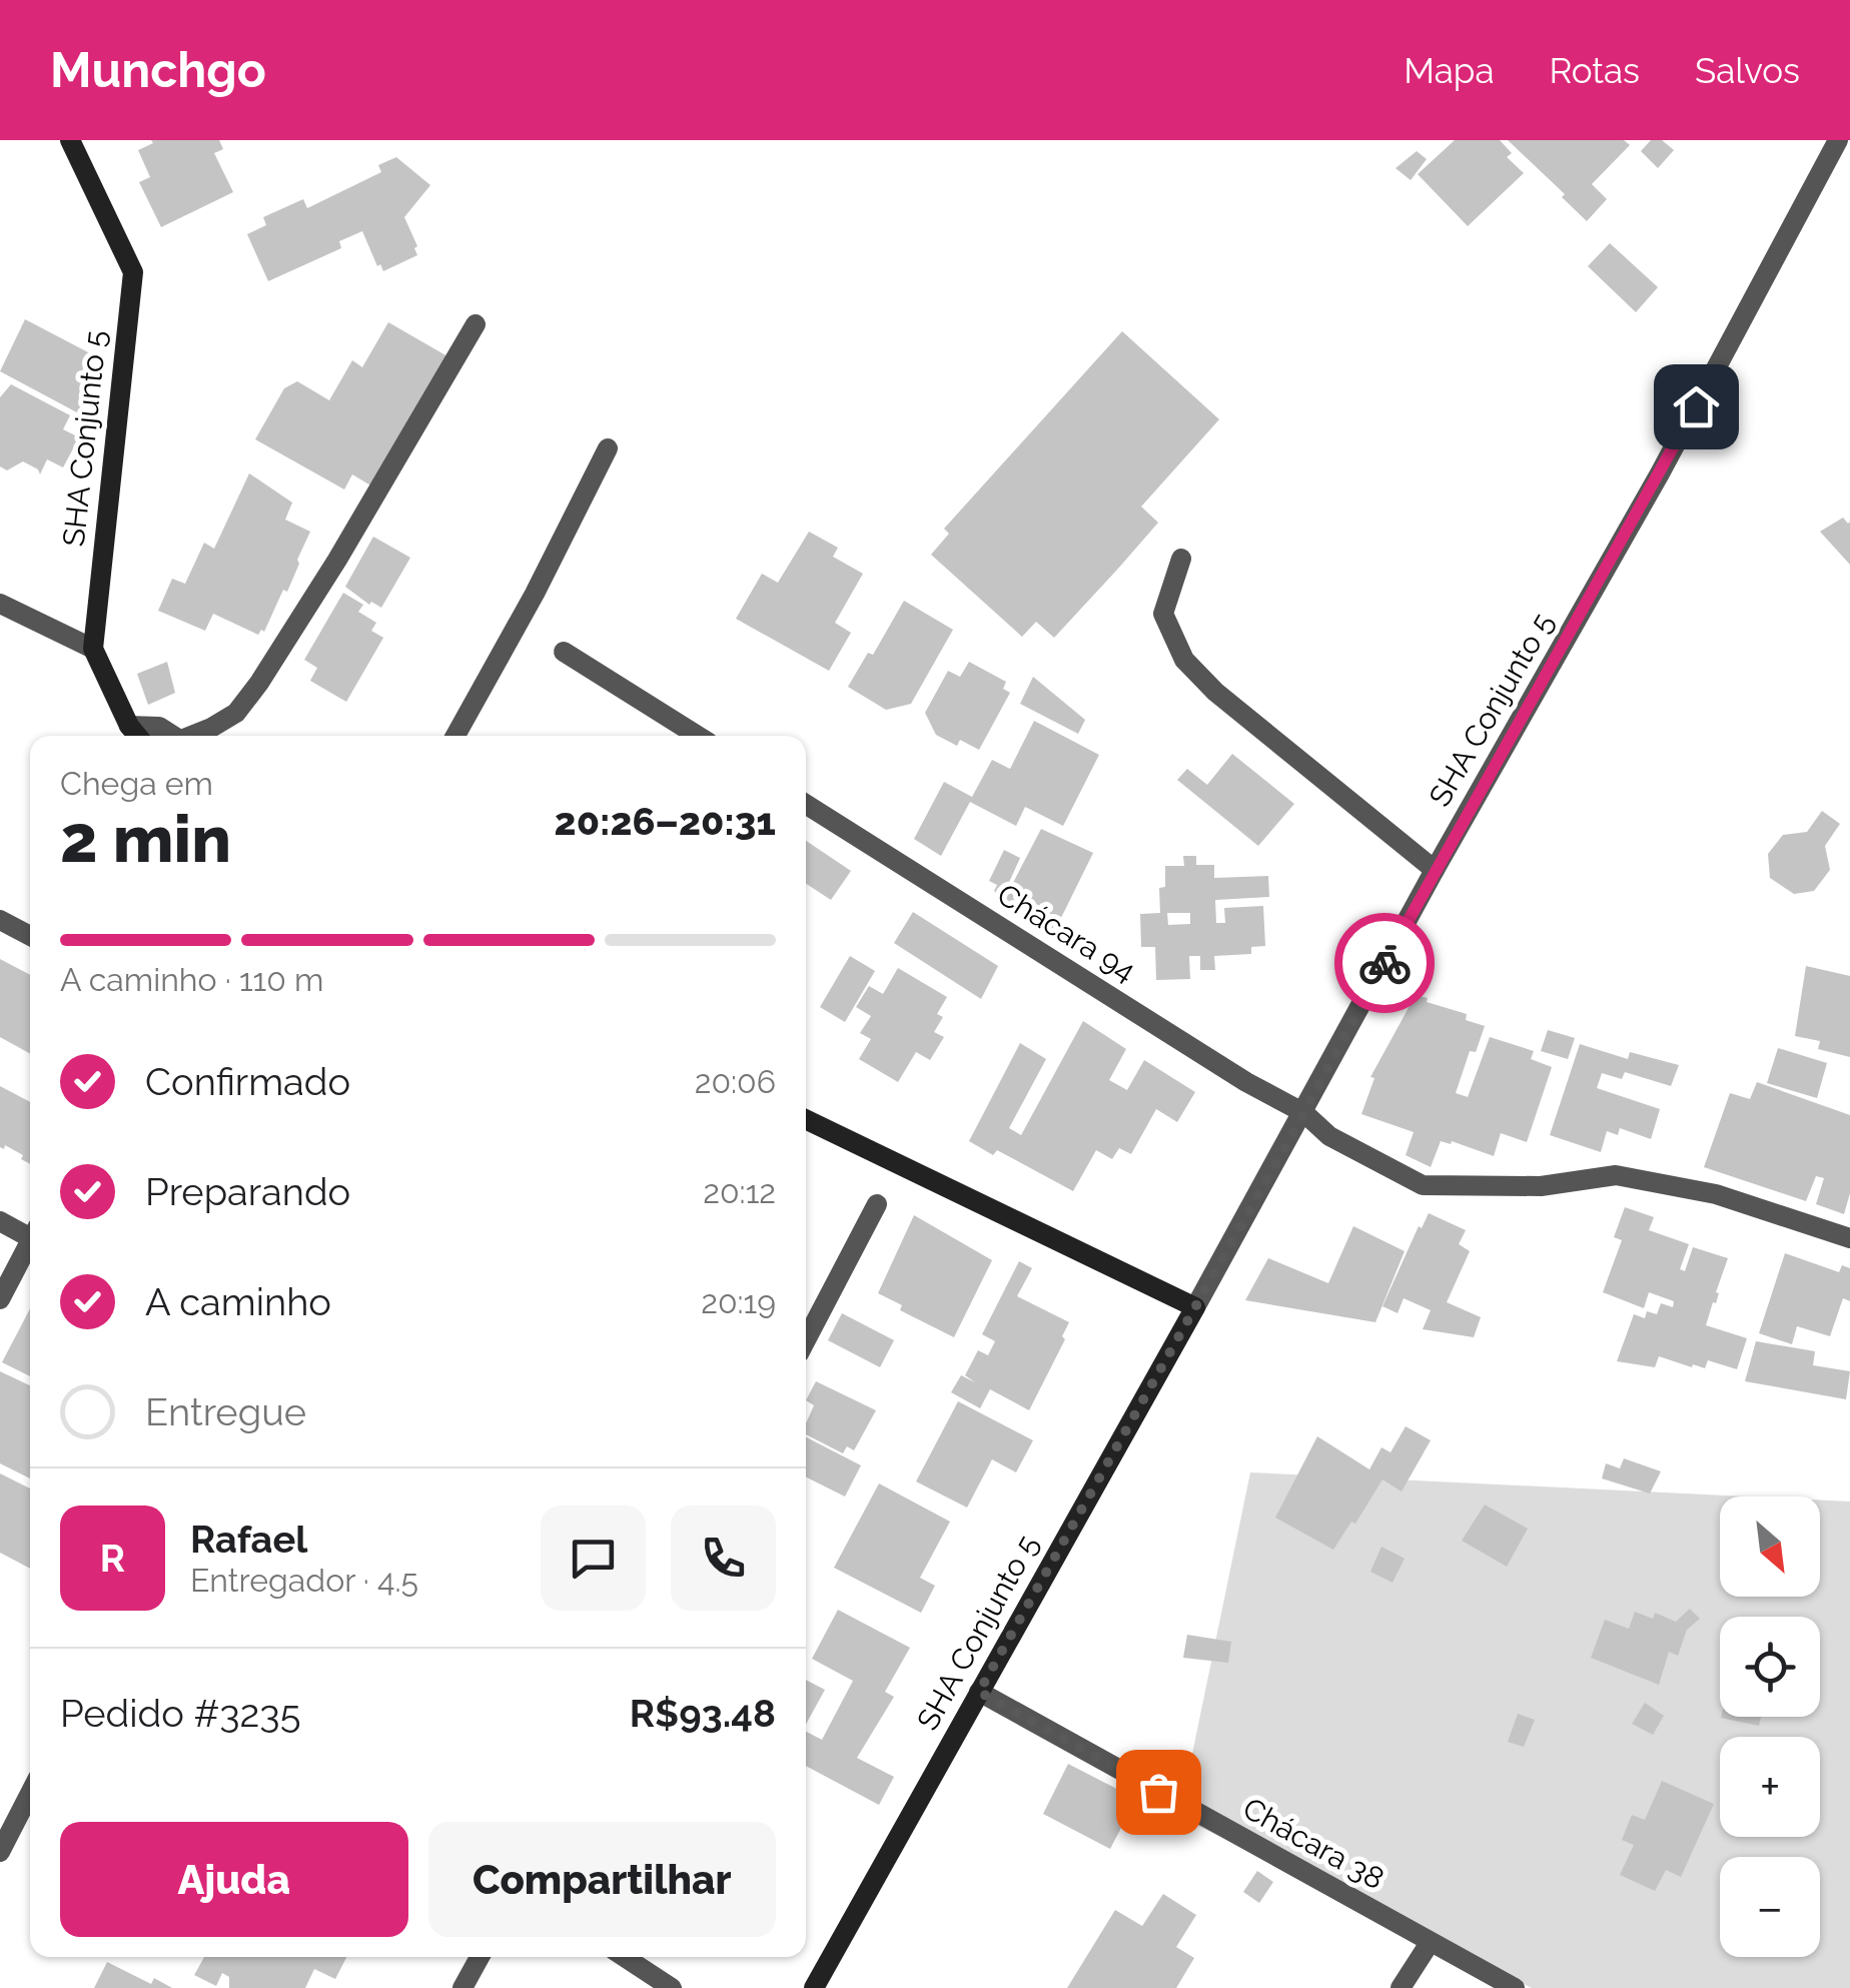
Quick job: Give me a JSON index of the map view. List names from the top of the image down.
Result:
{
  "streets": {
    "street": ["SHA Conjunto 5", "Chácara 94", "Chácara 38"]
  },
  "crossings": [
    ["SHA Conjunto 5", "Chácara 94"],
    ["SHA Conjunto 5", "Chácara 38"]
  ],
  "north": "bottom right",
  "page": {
    "header": "Munchgo",
    "nav": ["Mapa", "Rotas", "Salvos"],
    "heading": ["2 min", "Chega em", "20:26–20:31"],
    "panel": [
      "Rafael",
      "Entregador · 4.5",
      "Pedido #3235",
      "R$93.48"
    ],
    "bar": "A caminho · 110 m",
    "list": [
      ["Confirmado", "20:06"],
      ["Preparando", "20:12"],
      ["A caminho", "20:19"],
      "Entregue"
    ],
    "map_buttons": ["+", "−"],
    "round": "R",
    "buttons": ["Ajuda", "Compartilhar"]
  }
}
